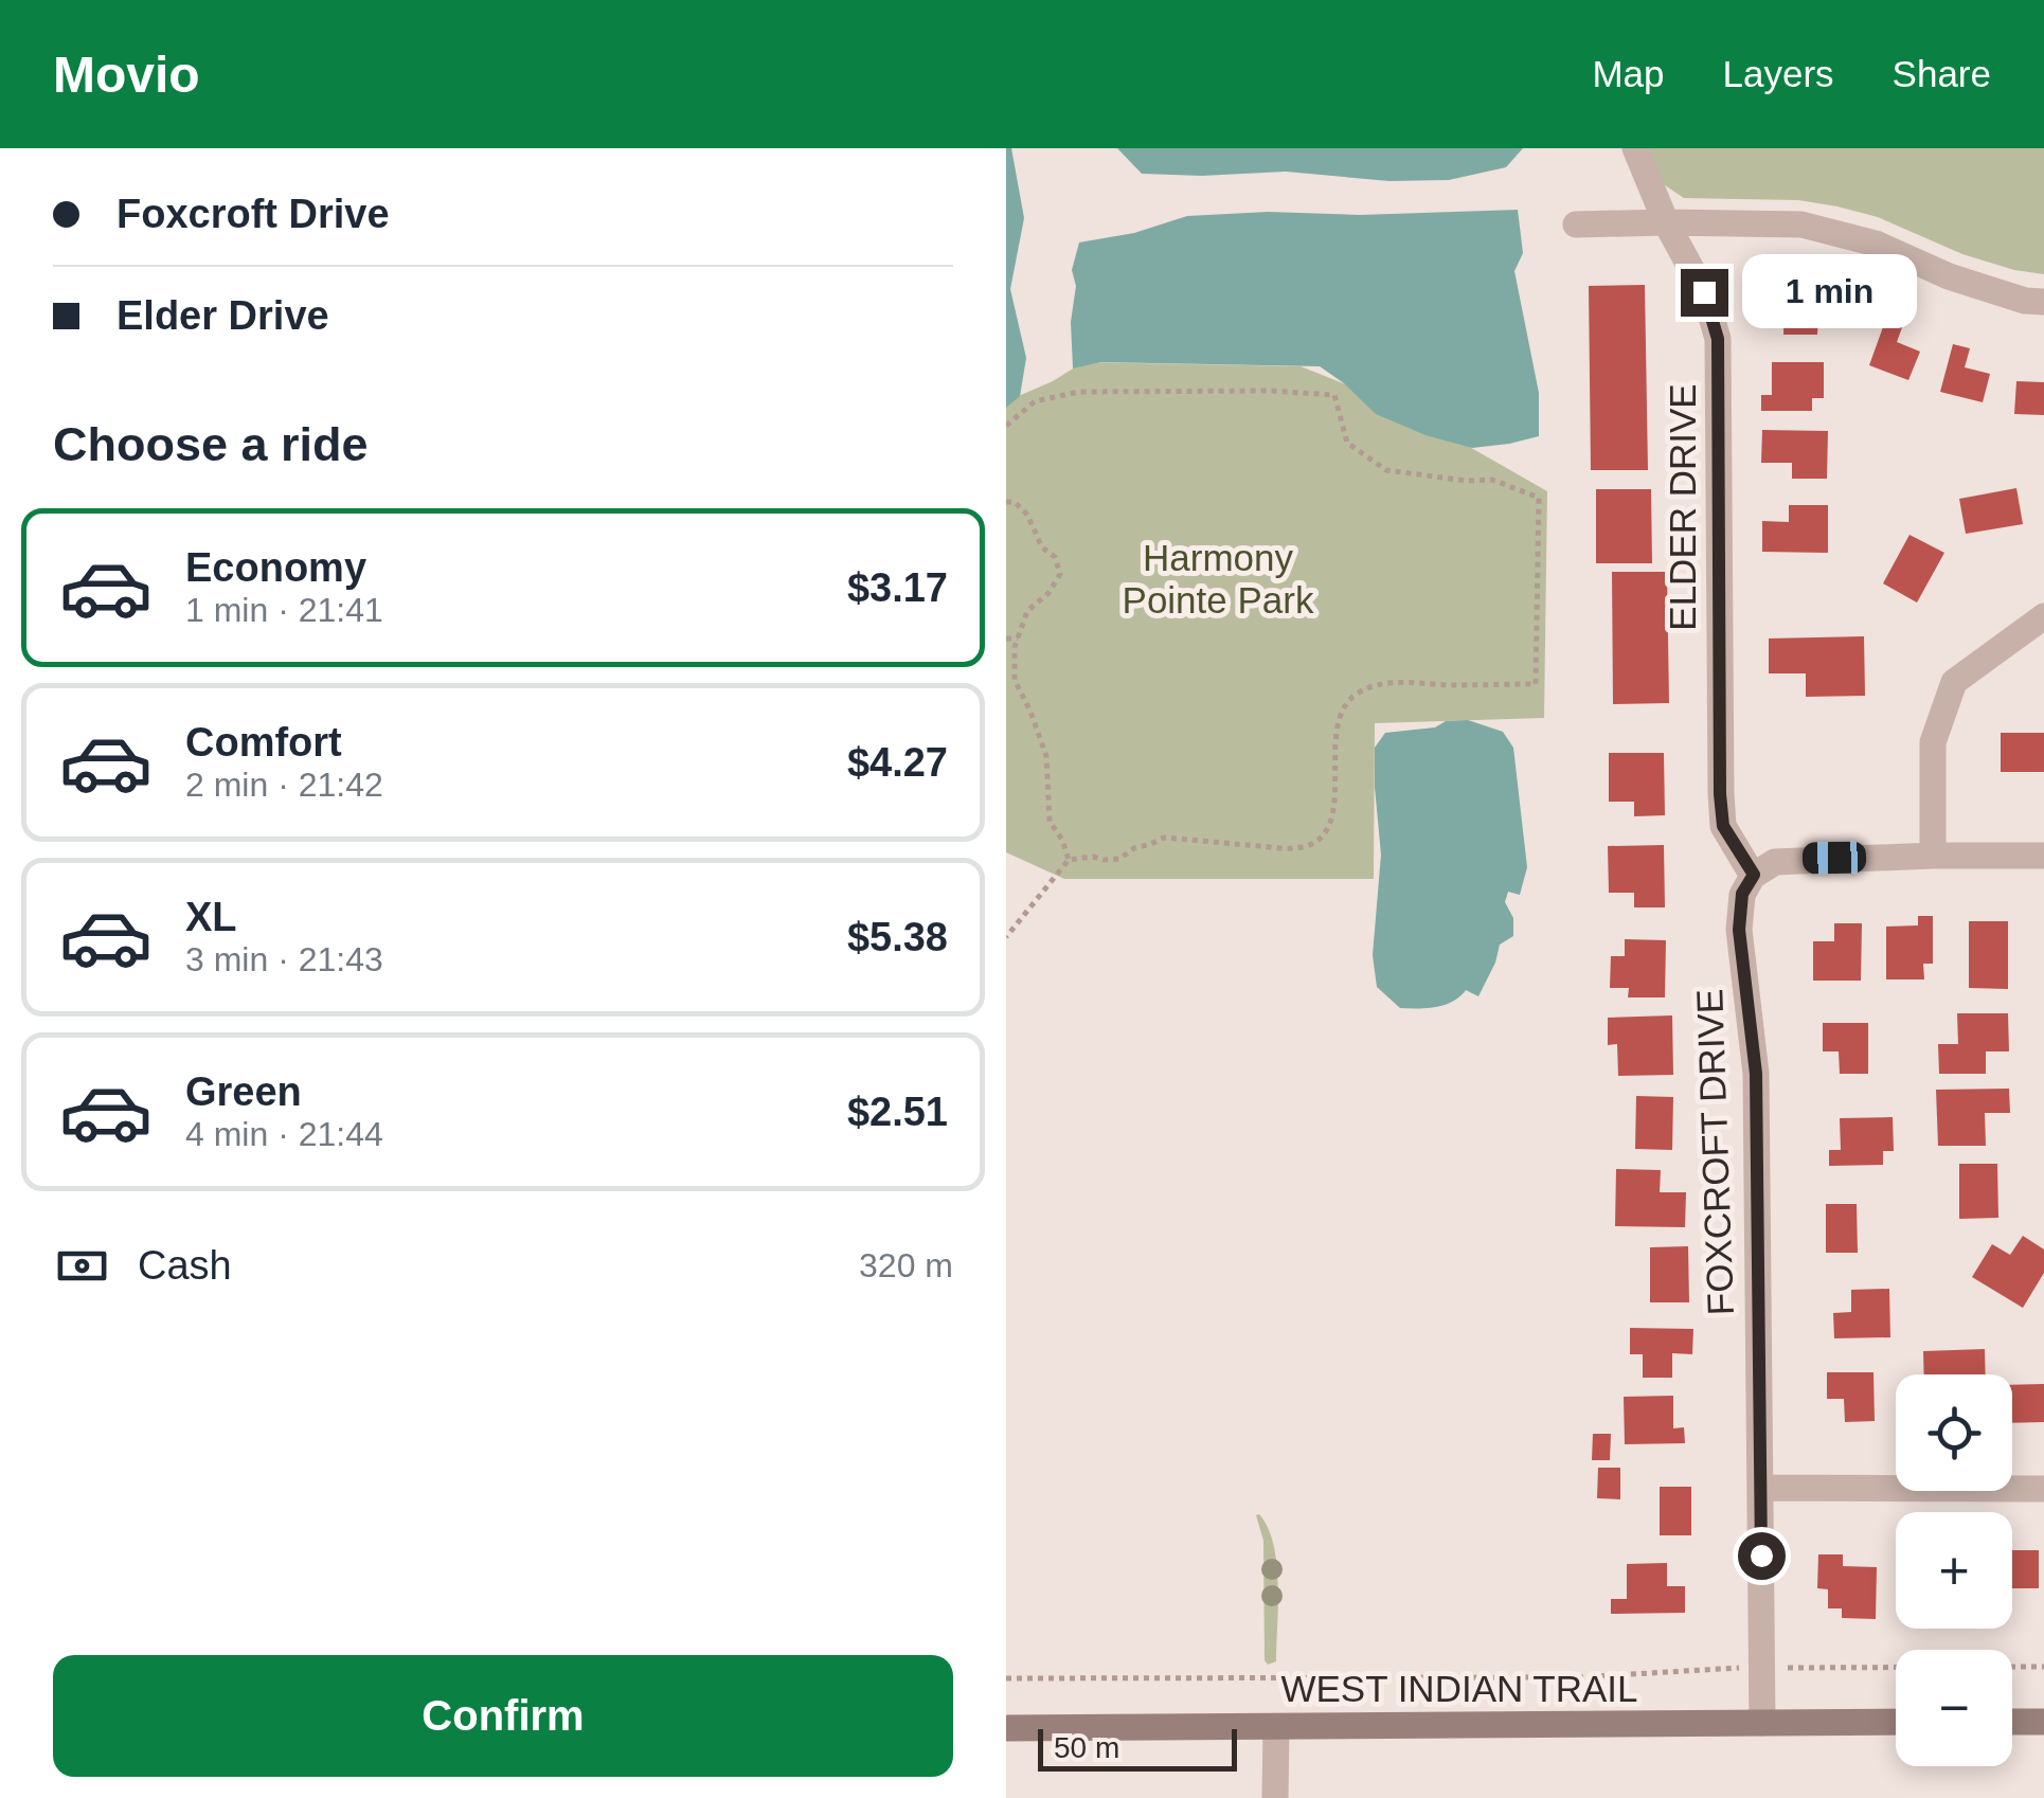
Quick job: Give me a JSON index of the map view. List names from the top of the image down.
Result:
{
  "streets": {
    "main road": ["WEST INDIAN TRAIL"],
    "street": ["ELDER DRIVE", "FOXCROFT DRIVE"]
  },
  "crossings": [
    ["ELDER DRIVE", "FOXCROFT DRIVE"],
    ["FOXCROFT DRIVE", "WEST INDIAN TRAIL"]
  ],
  "parks": ["Harmony Pointe Park"],
  "scale_bar": "50 m",
  "page": {
    "header": "Movio",
    "nav": ["Map", "Layers", "Share"],
    "banner": ["Foxcroft Drive", "Elder Drive"],
    "bubble": "1 min",
    "heading": "Choose a ride",
    "list": [
      {
        "name": "Economy",
        "note": "1 min · 21:41",
        "value": "$3.17"
      },
      {
        "name": "Comfort",
        "note": "2 min · 21:42",
        "value": "$4.27"
      },
      {
        "name": "XL",
        "note": "3 min · 21:43",
        "value": "$5.38"
      },
      {
        "name": "Green",
        "note": "4 min · 21:44",
        "value": "$2.51"
      }
    ],
    "pay": ["Cash", "320 m"],
    "map_buttons": ["+", "−"],
    "buttons": "Confirm",
    "scale": "50 m"
  }
}
